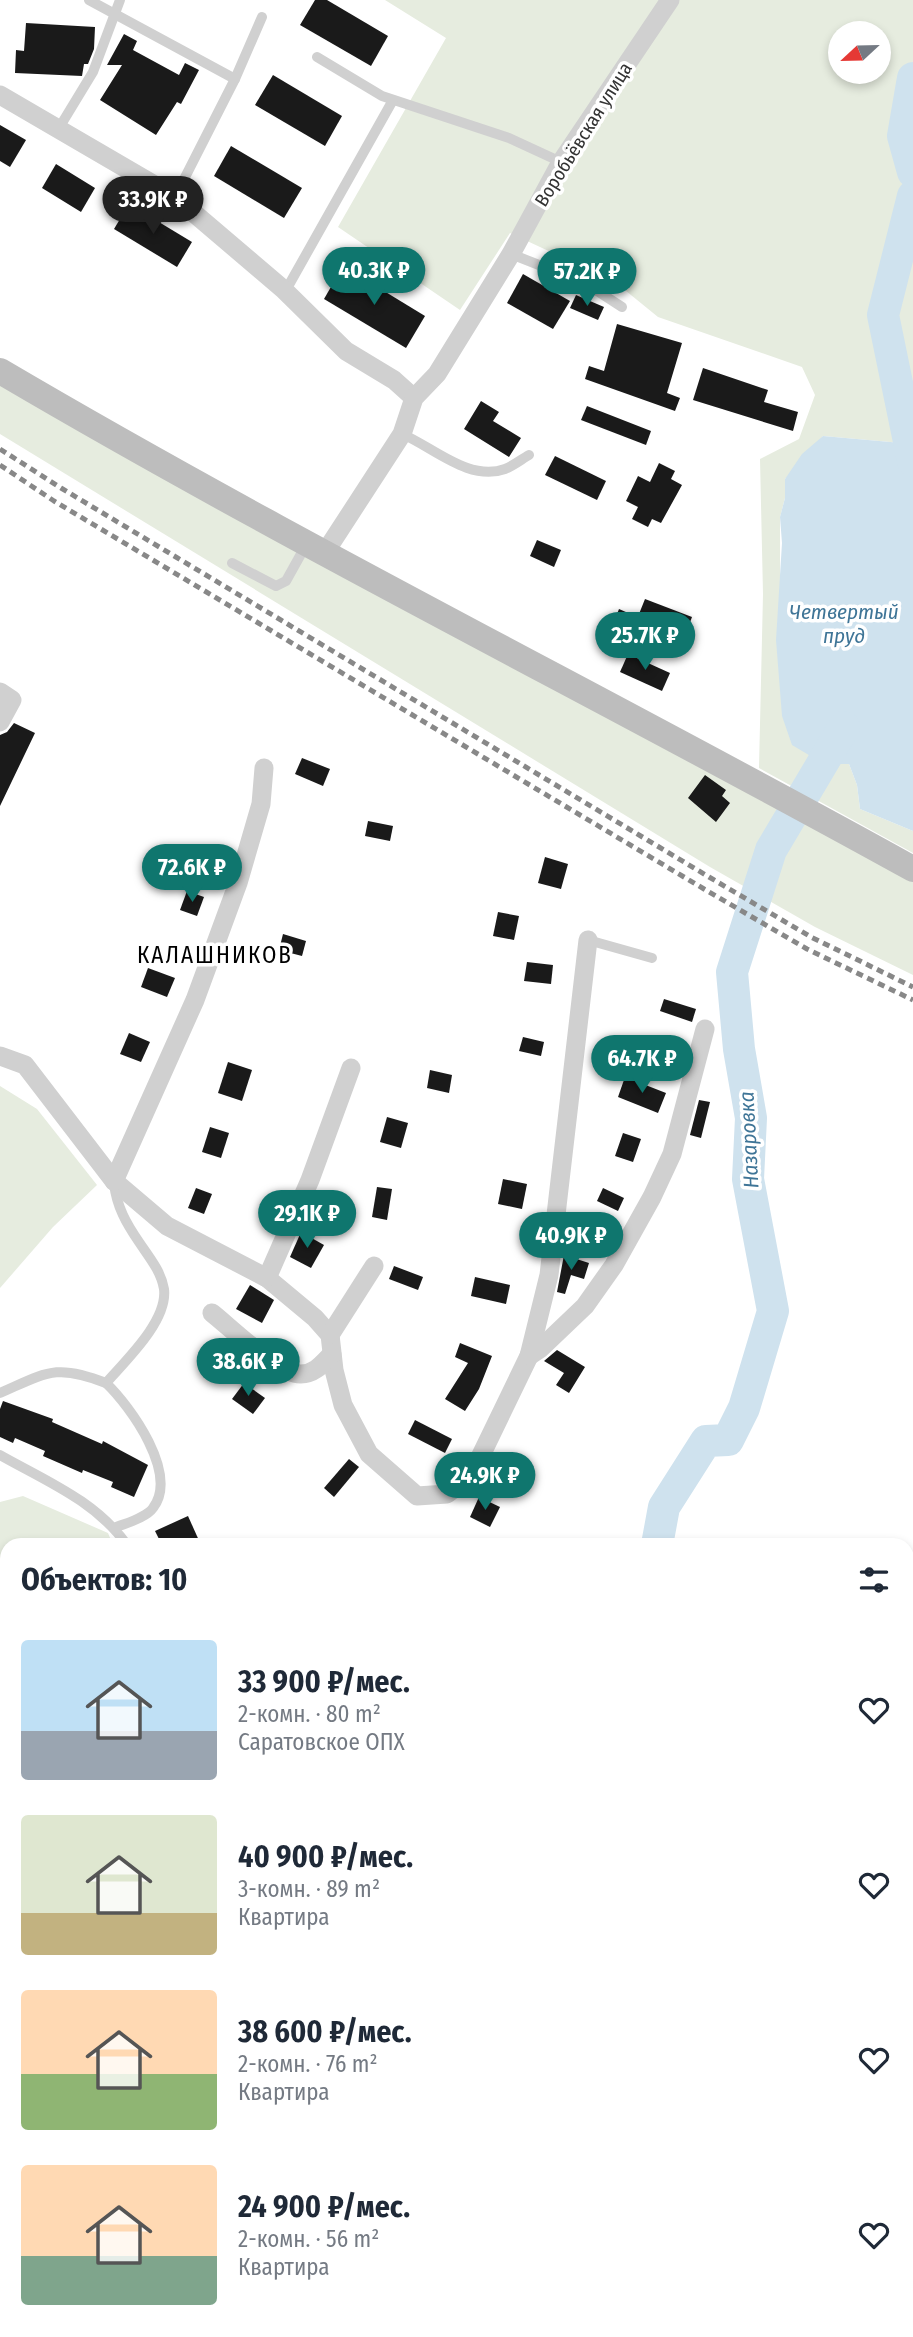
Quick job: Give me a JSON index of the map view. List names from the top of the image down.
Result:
{
  "streets": {
    "street": ["Воробьёвская улица"]
  },
  "districts": ["КАЛАШНИКОВ"],
  "water": ["Четвертый пруд", "Назаровка"],
  "north": "left",
  "page": {
    "price": [
      "33.9K ₽",
      "40.3K ₽",
      "57.2K ₽",
      "25.7K ₽",
      "72.6K ₽",
      "64.7K ₽",
      "29.1K ₽",
      "40.9K ₽",
      "38.6K ₽",
      "24.9K ₽"
    ],
    "heading": "Объектов: 10",
    "list": [
      {
        "name": "33 900 ₽/мес.",
        "note": "2-комн. · 80 m² · Саратовское ОПХ"
      },
      {
        "name": "40 900 ₽/мес.",
        "note": "3-комн. · 89 m² · Квартира"
      },
      {
        "name": "38 600 ₽/мес.",
        "note": "2-комн. · 76 m² · Квартира"
      },
      {
        "name": "24 900 ₽/мес.",
        "note": "2-комн. · 56 m² · Квартира"
      }
    ]
  }
}
